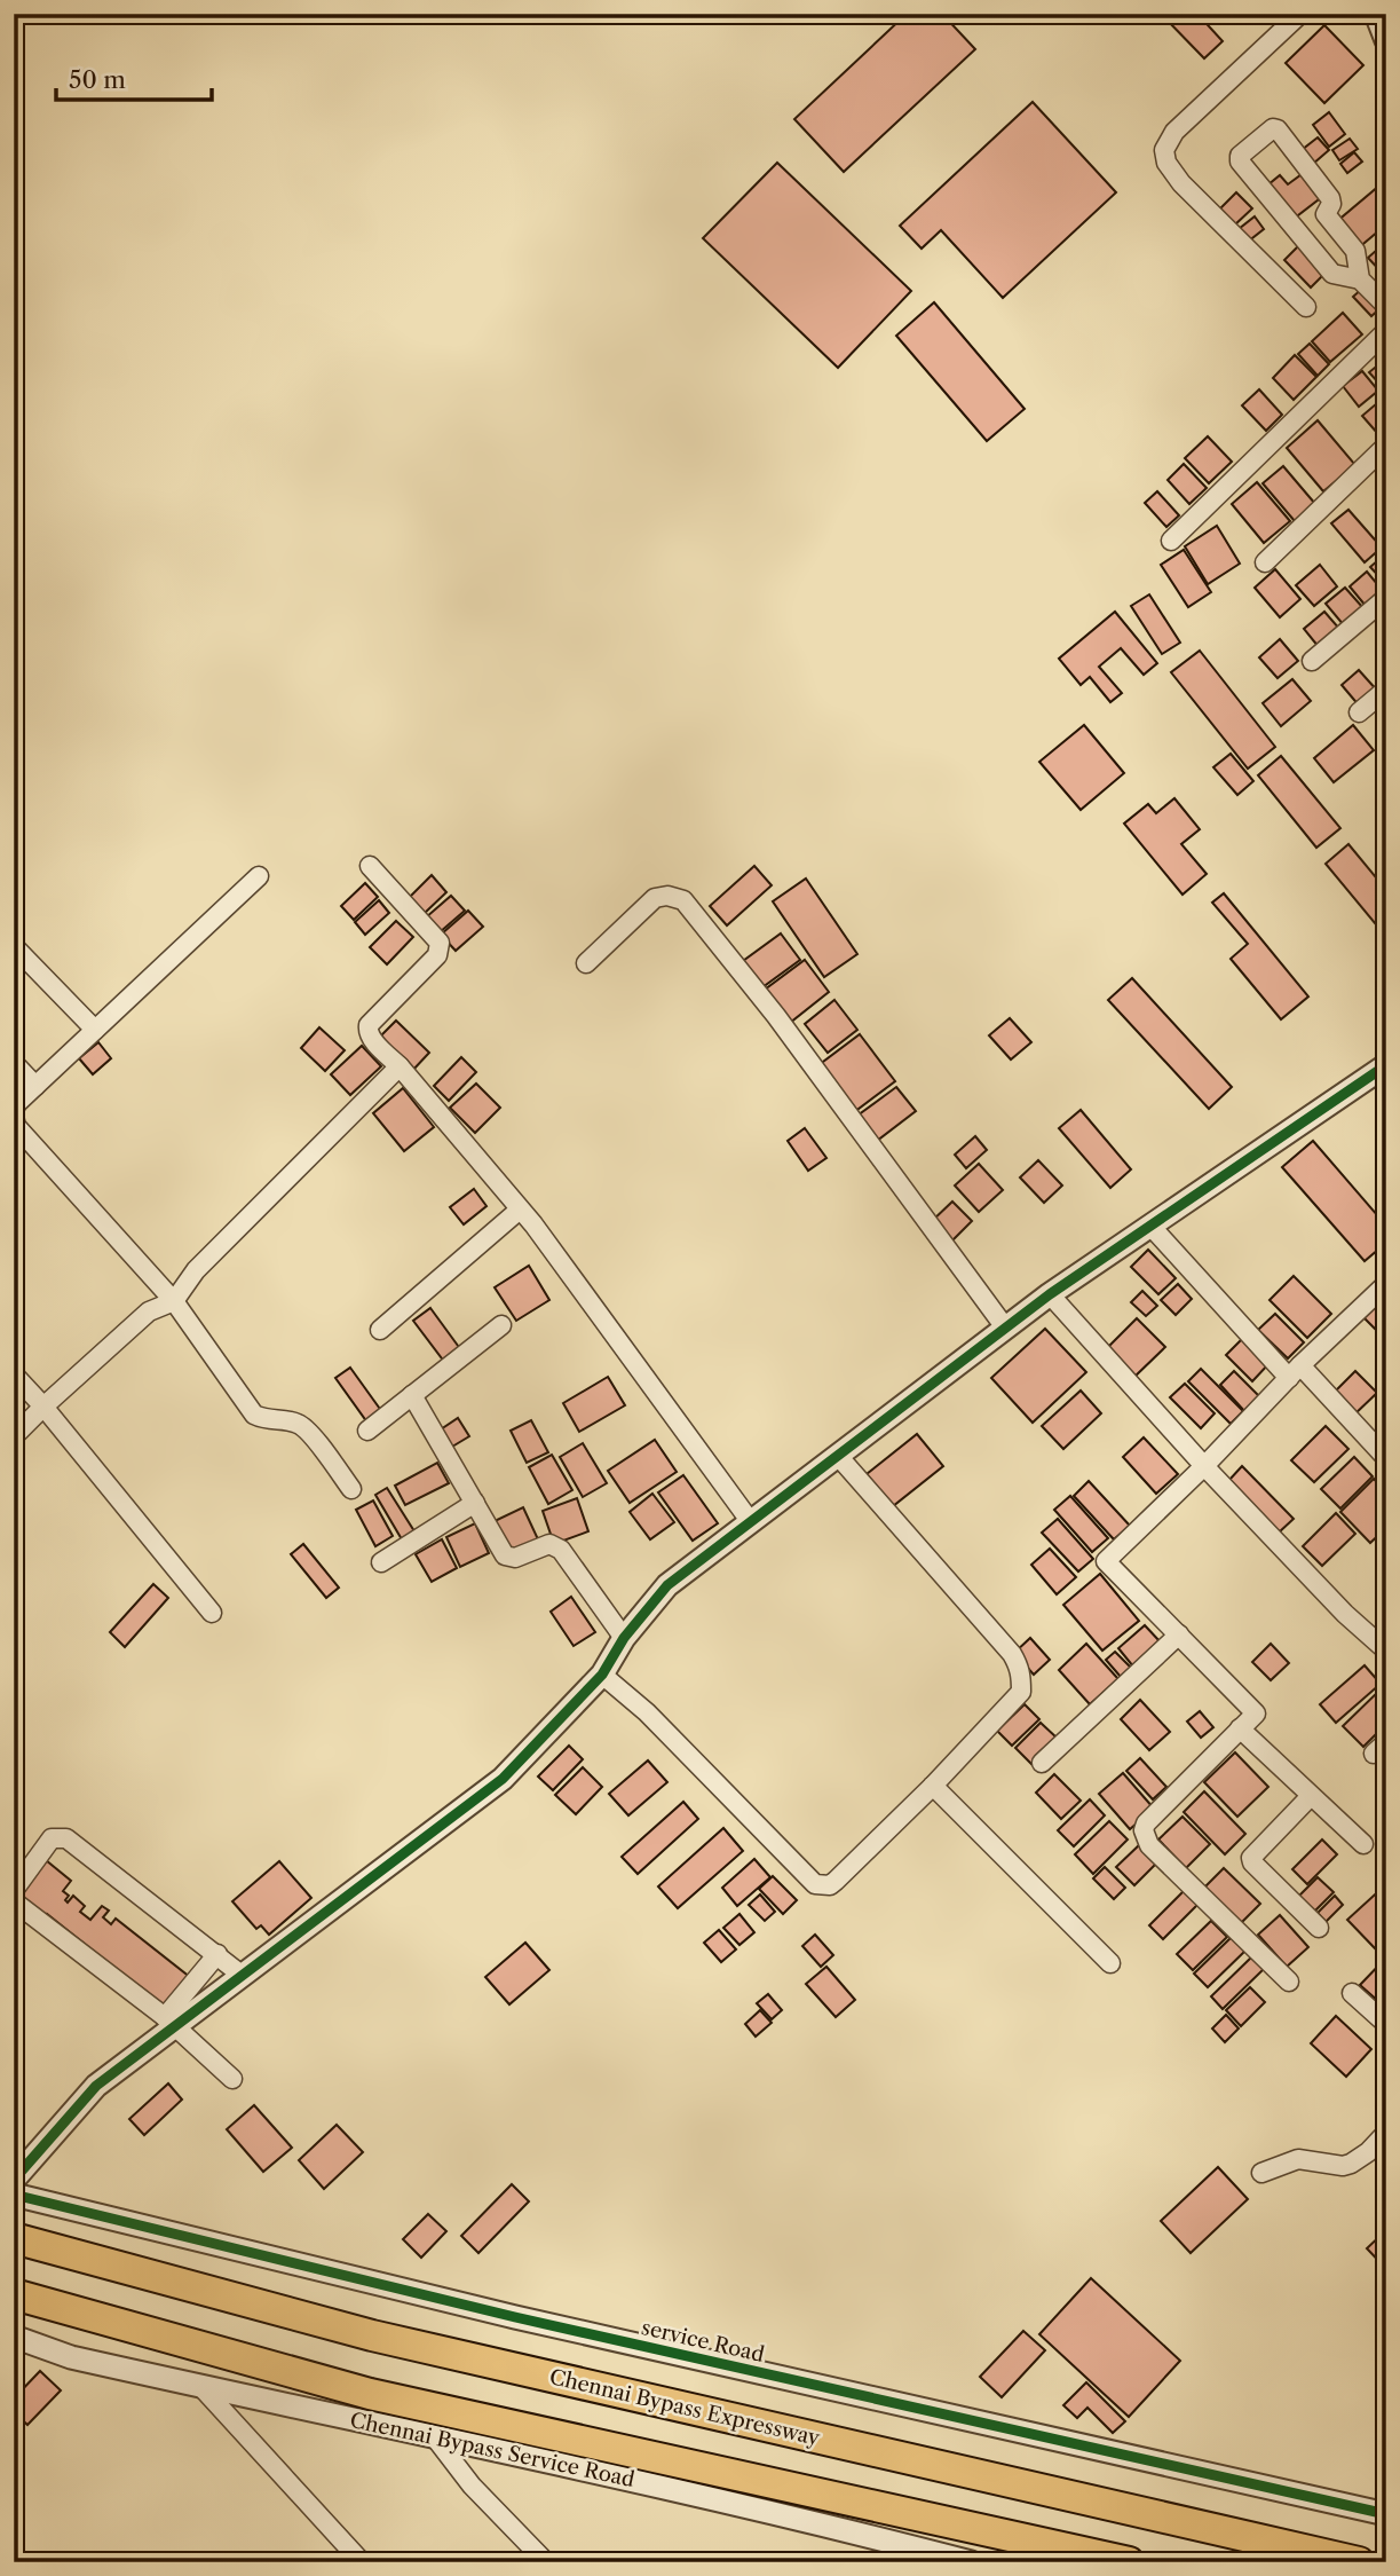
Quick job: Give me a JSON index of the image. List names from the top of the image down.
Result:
{
  "streets": {
    "highway": ["Chennai Bypass Expressway"],
    "street": ["service Road", "Chennai Bypass Service Road"]
  },
  "scale_bar": "50 m"
}
